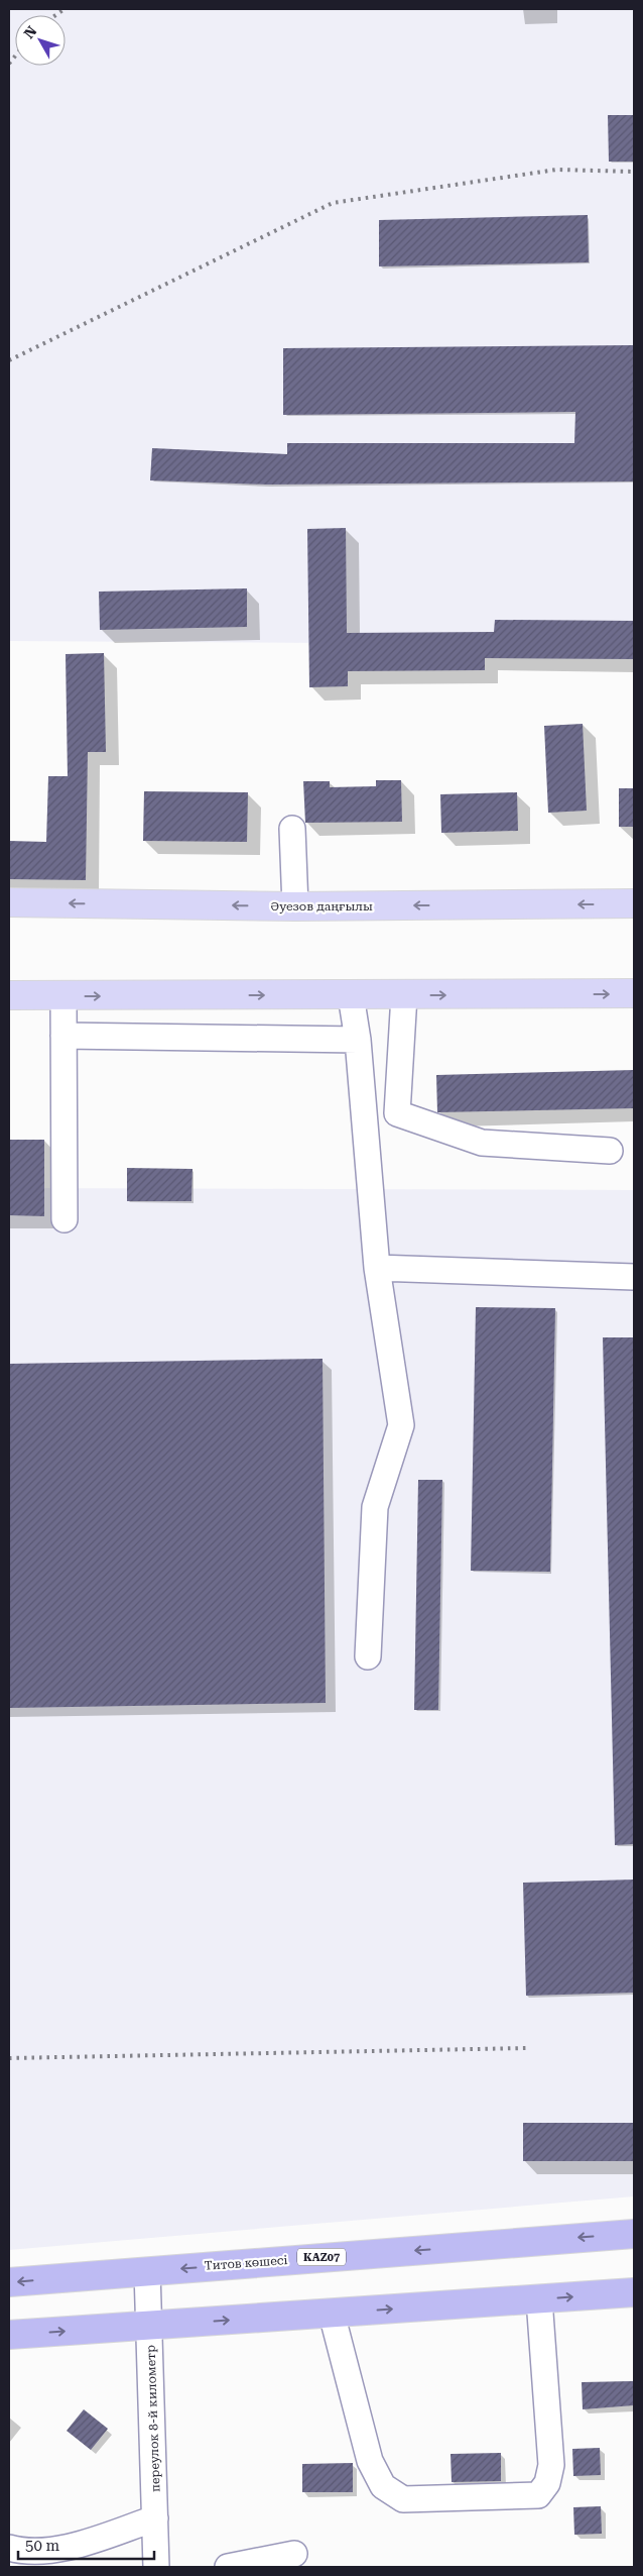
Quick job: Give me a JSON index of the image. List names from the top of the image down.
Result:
{
  "streets": {
    "highway": ["KAZ07", "Титов көшесі"],
    "main road": ["Әуезов даңғылы"],
    "street": ["переулок 8-й километр"]
  },
  "crossings": [
    ["Титов көшесі", "переулок 8-й километр"]
  ],
  "scale_bar": "50 m",
  "north": "top left"
}
